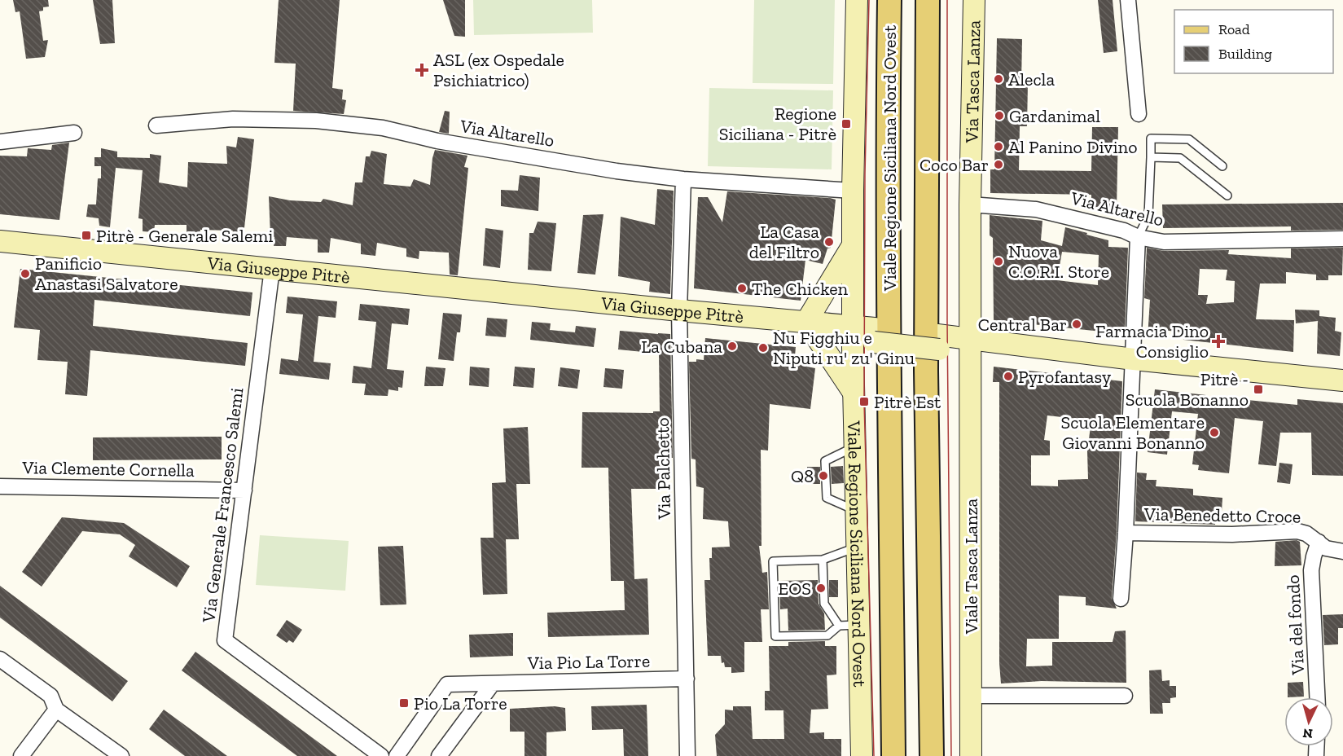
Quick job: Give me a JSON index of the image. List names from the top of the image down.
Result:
{
  "streets": {
    "main road": ["Viale Regione Siciliana Nord Ovest"],
    "street": [
      "Via Tasca Lanza",
      "Via Altarello",
      "Via Giuseppe Pitrè",
      "Via Clemente Cornella",
      "Via Palchetto",
      "Via Generale Francesco Salemi",
      "Via Benedetto Croce",
      "Viale Tasca Lanza",
      "Via del fondo",
      "Via Pio La Torre"
    ]
  },
  "crossings": [
    ["Via Tasca Lanza", "Via Altarello"],
    ["Via Tasca Lanza", "Via Giuseppe Pitrè"],
    ["Via Altarello", "Viale Regione Siciliana Nord Ovest"],
    ["Via Altarello", "Via Palchetto"],
    ["Viale Regione Siciliana Nord Ovest", "Via Giuseppe Pitrè"],
    ["Via Giuseppe Pitrè", "Via Palchetto"],
    ["Via Giuseppe Pitrè", "Via Generale Francesco Salemi"],
    ["Via Giuseppe Pitrè", "Viale Tasca Lanza"],
    ["Via Clemente Cornella", "Via Generale Francesco Salemi"],
    ["Via Palchetto", "Via Pio La Torre"],
    ["Via Benedetto Croce", "Via del fondo"]
  ],
  "places": {
    "health": ["ASL (ex Ospedale Psichiatrico)", "Farmacia Dino Consiglio"],
    "other": [
      "Alecla",
      "Gardanimal",
      "Al Panino Divino",
      "Coco Bar",
      "La Casa del Filtro",
      "Nuova C.O.R.I. Store",
      "Panificio Anastasi Salvatore",
      "The Chicken",
      "Central Bar",
      "La Cubana",
      "Nu Figghiu e Niputi ru' zu' Ginu",
      "Pyrofantasy",
      "Scuola Elementare Giovanni Bonanno",
      "Q8",
      "EOS"
    ],
    "transit": [
      "Regione Siciliana - Pitrè",
      "Pitrè - Generale Salemi",
      "Pitrè - Scuola Bonanno",
      "Pitrè Est",
      "Pio La Torre"
    ]
  },
  "legend": ["Road", "Building"],
  "north": "bottom"
}
